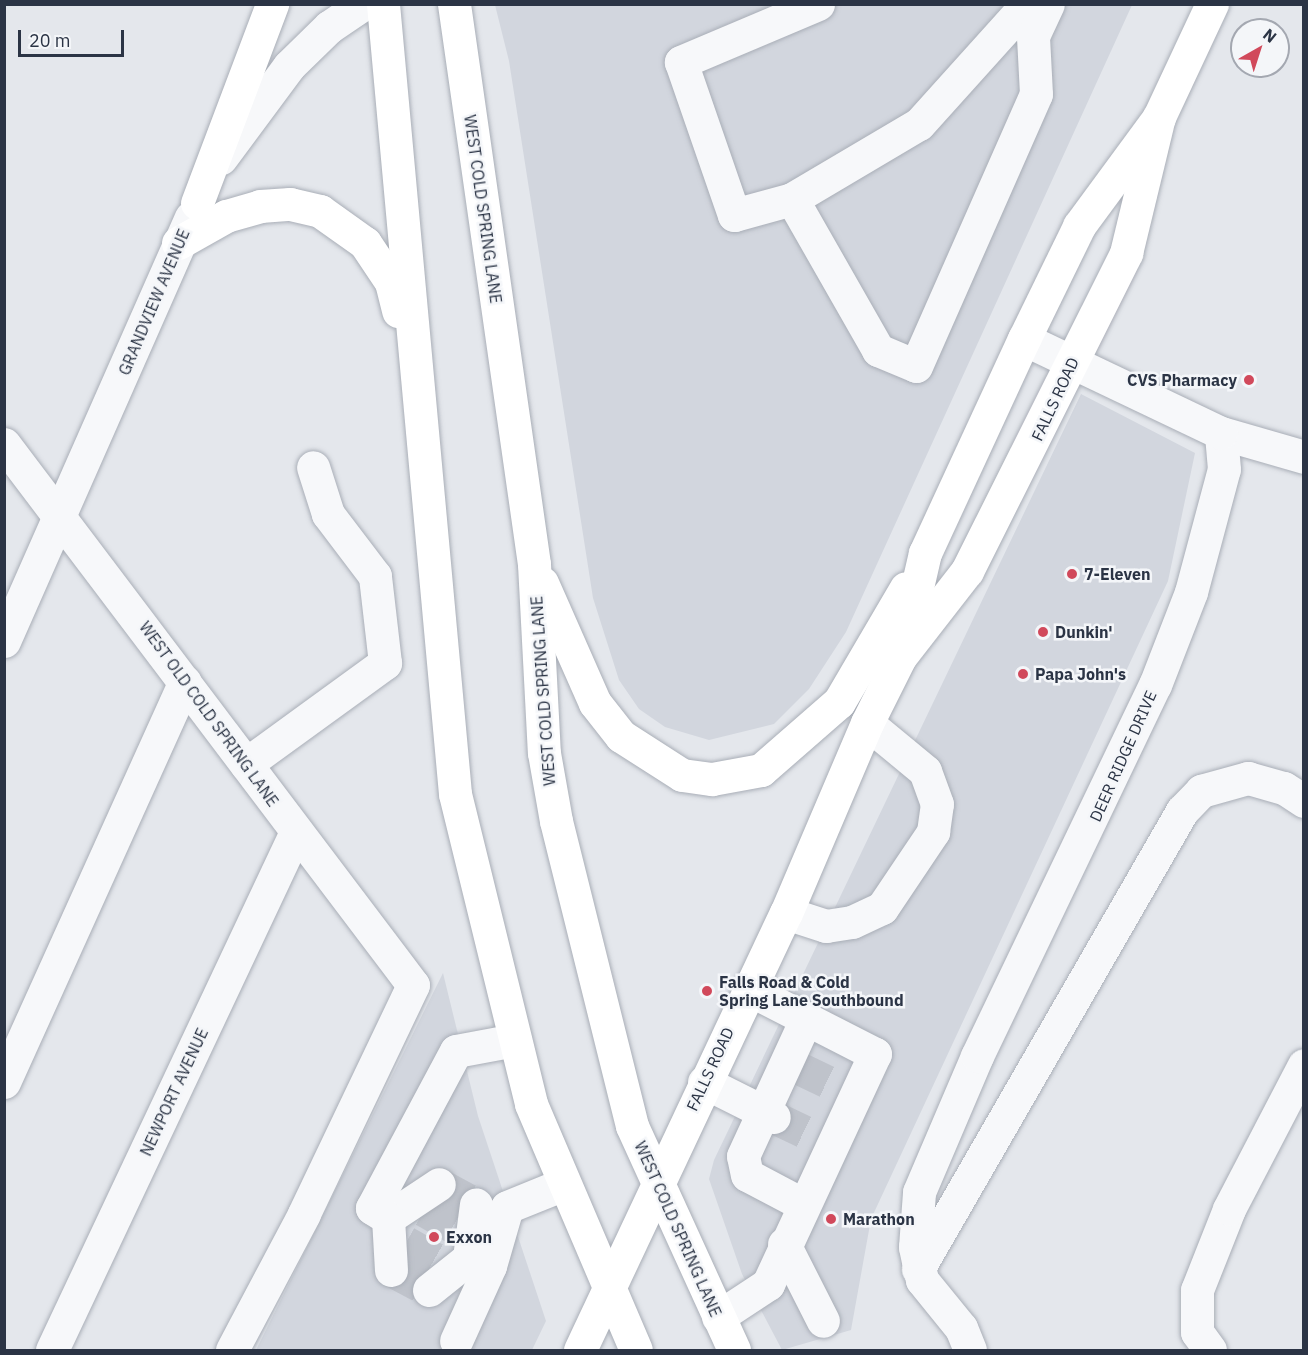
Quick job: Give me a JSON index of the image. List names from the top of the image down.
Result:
{
  "streets": {
    "main road": ["WEST COLD SPRING LANE", "FALLS ROAD"],
    "street": [
      "GRANDVIEW AVENUE",
      "WEST OLD COLD SPRING LANE",
      "DEER RIDGE DRIVE",
      "NEWPORT AVENUE"
    ]
  },
  "crossings": [
    ["WEST COLD SPRING LANE", "FALLS ROAD"],
    ["GRANDVIEW AVENUE", "WEST OLD COLD SPRING LANE"],
    ["WEST OLD COLD SPRING LANE", "NEWPORT AVENUE"]
  ],
  "places": [
    "CVS Pharmacy",
    "7-Eleven",
    "Dunkin'",
    "Papa John's",
    "Falls Road & Cold Spring Lane Southbound",
    "Marathon",
    "Exxon"
  ],
  "scale_bar": "20 m",
  "north": "top right"
}
